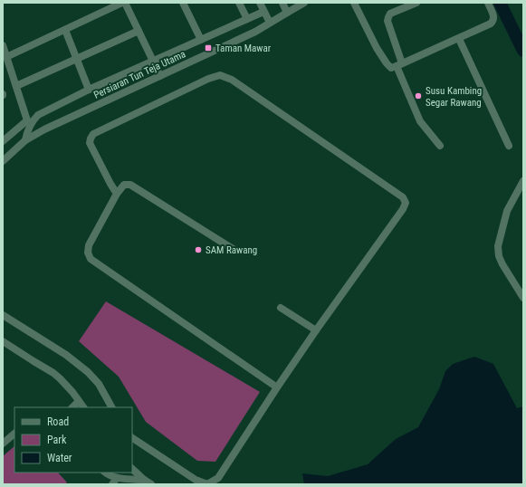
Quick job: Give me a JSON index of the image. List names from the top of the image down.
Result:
{
  "streets": {
    "street": ["Persiaran Tun Teja Utama"]
  },
  "places": {
    "transit": ["Taman Mawar"],
    "other": ["Susu Kambing Segar Rawang", "SAM Rawang"]
  },
  "legend": ["Road", "Park", "Water"]
}
